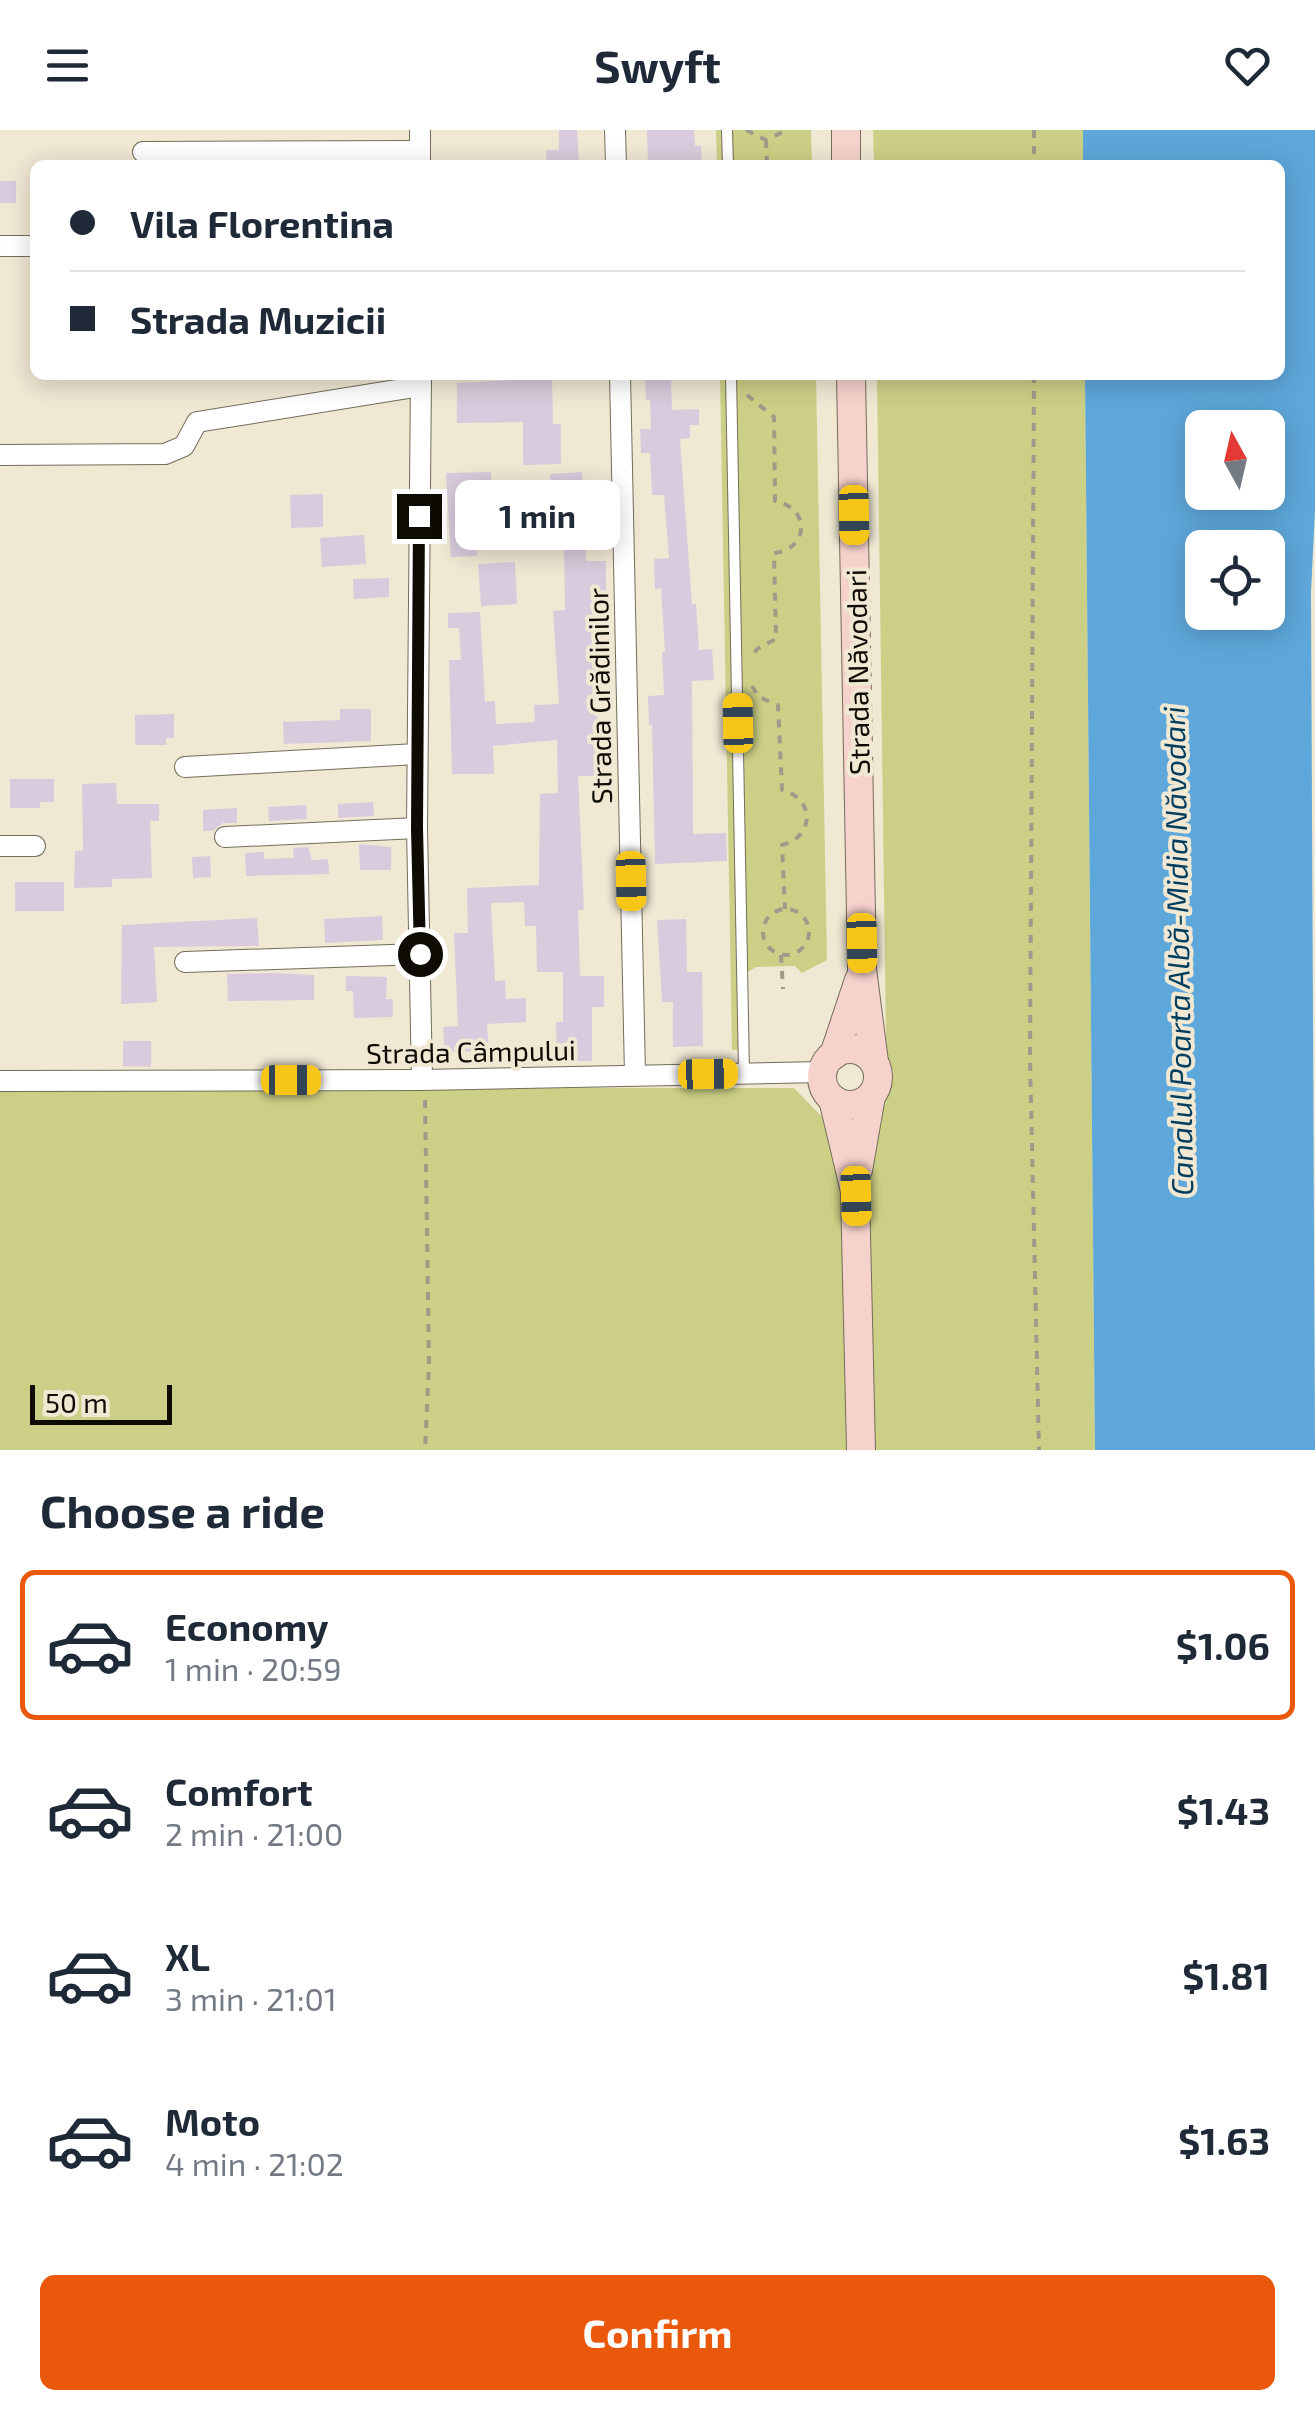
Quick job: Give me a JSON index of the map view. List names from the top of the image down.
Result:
{
  "streets": {
    "main road": ["Strada Năvodari"],
    "street": ["Strada Grădinilor", "Strada Câmpului"]
  },
  "crossings": [
    ["Strada Năvodari", "Strada Câmpului"],
    ["Strada Grădinilor", "Strada Câmpului"]
  ],
  "water": ["Canalul Poarta Albă-Midia Năvodari"],
  "scale_bar": "50 m",
  "north": "top",
  "page": {
    "header": "Swyft",
    "banner": ["Vila Florentina", "Strada Muzicii"],
    "bubble": "1 min",
    "scale": "50 m",
    "heading": "Choose a ride",
    "list": [
      {
        "name": "Economy",
        "note": "1 min · 20:59",
        "value": "$1.06"
      },
      {
        "name": "Comfort",
        "note": "2 min · 21:00",
        "value": "$1.43"
      },
      {
        "name": "XL",
        "note": "3 min · 21:01",
        "value": "$1.81"
      },
      {
        "name": "Moto",
        "note": "4 min · 21:02",
        "value": "$1.63"
      }
    ],
    "buttons": "Confirm"
  }
}
